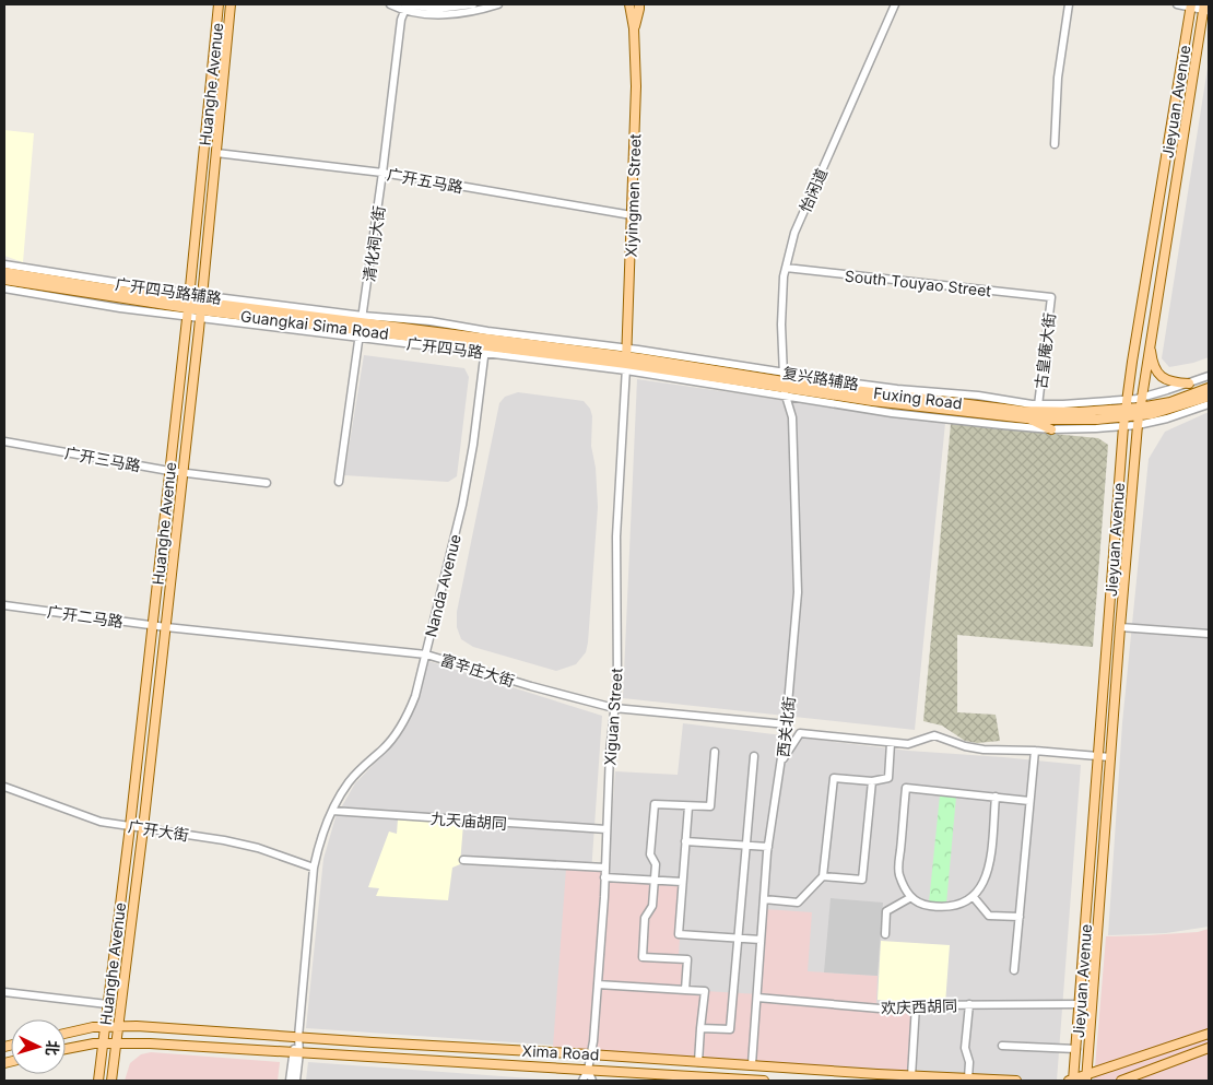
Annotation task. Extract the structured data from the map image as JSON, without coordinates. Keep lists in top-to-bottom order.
{
  "streets": {
    "main road": [
      "Huanghe Avenue",
      "Jieyuan Avenue",
      "Xiyingmen Street",
      "Guangkai Sima Road",
      "Fuxing Road",
      "Xima Road"
    ],
    "street": [
      "广开五马路",
      "怡闲道",
      "清化祠大街",
      "South Touyao Street",
      "广开四马路辅路",
      "古皇庵大街",
      "复兴路辅路",
      "广开三马路",
      "Nanda Avenue",
      "广开二马路",
      "富辛庄大街",
      "Xiguan Street",
      "西关北街",
      "九天庙胡同",
      "广开大街",
      "欢庆西胡同"
    ]
  },
  "crossings": [
    ["Huanghe Avenue", "广开五马路"],
    ["Huanghe Avenue", "广开四马路辅路"],
    ["Huanghe Avenue", "Guangkai Sima Road"],
    ["Huanghe Avenue", "广开三马路"],
    ["Huanghe Avenue", "广开二马路"],
    ["Huanghe Avenue", "富辛庄大街"],
    ["Huanghe Avenue", "广开大街"],
    ["Huanghe Avenue", "Xima Road"],
    ["Jieyuan Avenue", "复兴路辅路"],
    ["Jieyuan Avenue", "Fuxing Road"],
    ["Jieyuan Avenue", "欢庆西胡同"],
    ["广开五马路", "Xiyingmen Street"],
    ["广开五马路", "清化祠大街"],
    ["怡闲道", "South Touyao Street"],
    ["怡闲道", "复兴路辅路"],
    ["怡闲道", "Fuxing Road"],
    ["怡闲道", "西关北街"],
    ["Xiyingmen Street", "广开四马路辅路"],
    ["Xiyingmen Street", "Guangkai Sima Road"],
    ["Xiyingmen Street", "复兴路辅路"],
    ["Xiyingmen Street", "Fuxing Road"],
    ["Xiyingmen Street", "Xiguan Street"],
    ["清化祠大街", "广开四马路辅路"],
    ["清化祠大街", "Guangkai Sima Road"],
    ["South Touyao Street", "古皇庵大街"],
    ["广开四马路辅路", "Guangkai Sima Road"],
    ["广开四马路辅路", "复兴路辅路"],
    ["广开四马路辅路", "Fuxing Road"],
    ["广开四马路辅路", "Nanda Avenue"],
    ["广开四马路辅路", "Xiguan Street"],
    ["Guangkai Sima Road", "复兴路辅路"],
    ["Guangkai Sima Road", "Fuxing Road"],
    ["Guangkai Sima Road", "Nanda Avenue"],
    ["Guangkai Sima Road", "Xiguan Street"],
    ["古皇庵大街", "复兴路辅路"],
    ["复兴路辅路", "Fuxing Road"],
    ["复兴路辅路", "Xiguan Street"],
    ["复兴路辅路", "西关北街"],
    ["Fuxing Road", "Xiguan Street"],
    ["Fuxing Road", "西关北街"],
    ["Nanda Avenue", "富辛庄大街"],
    ["Nanda Avenue", "九天庙胡同"],
    ["Nanda Avenue", "广开大街"],
    ["Nanda Avenue", "Xima Road"],
    ["广开二马路", "富辛庄大街"],
    ["富辛庄大街", "Xiguan Street"],
    ["富辛庄大街", "西关北街"],
    ["Xiguan Street", "九天庙胡同"],
    ["Xiguan Street", "Xima Road"],
    ["西关北街", "欢庆西胡同"],
    ["西关北街", "Xima Road"]
  ],
  "north": "right"
}
